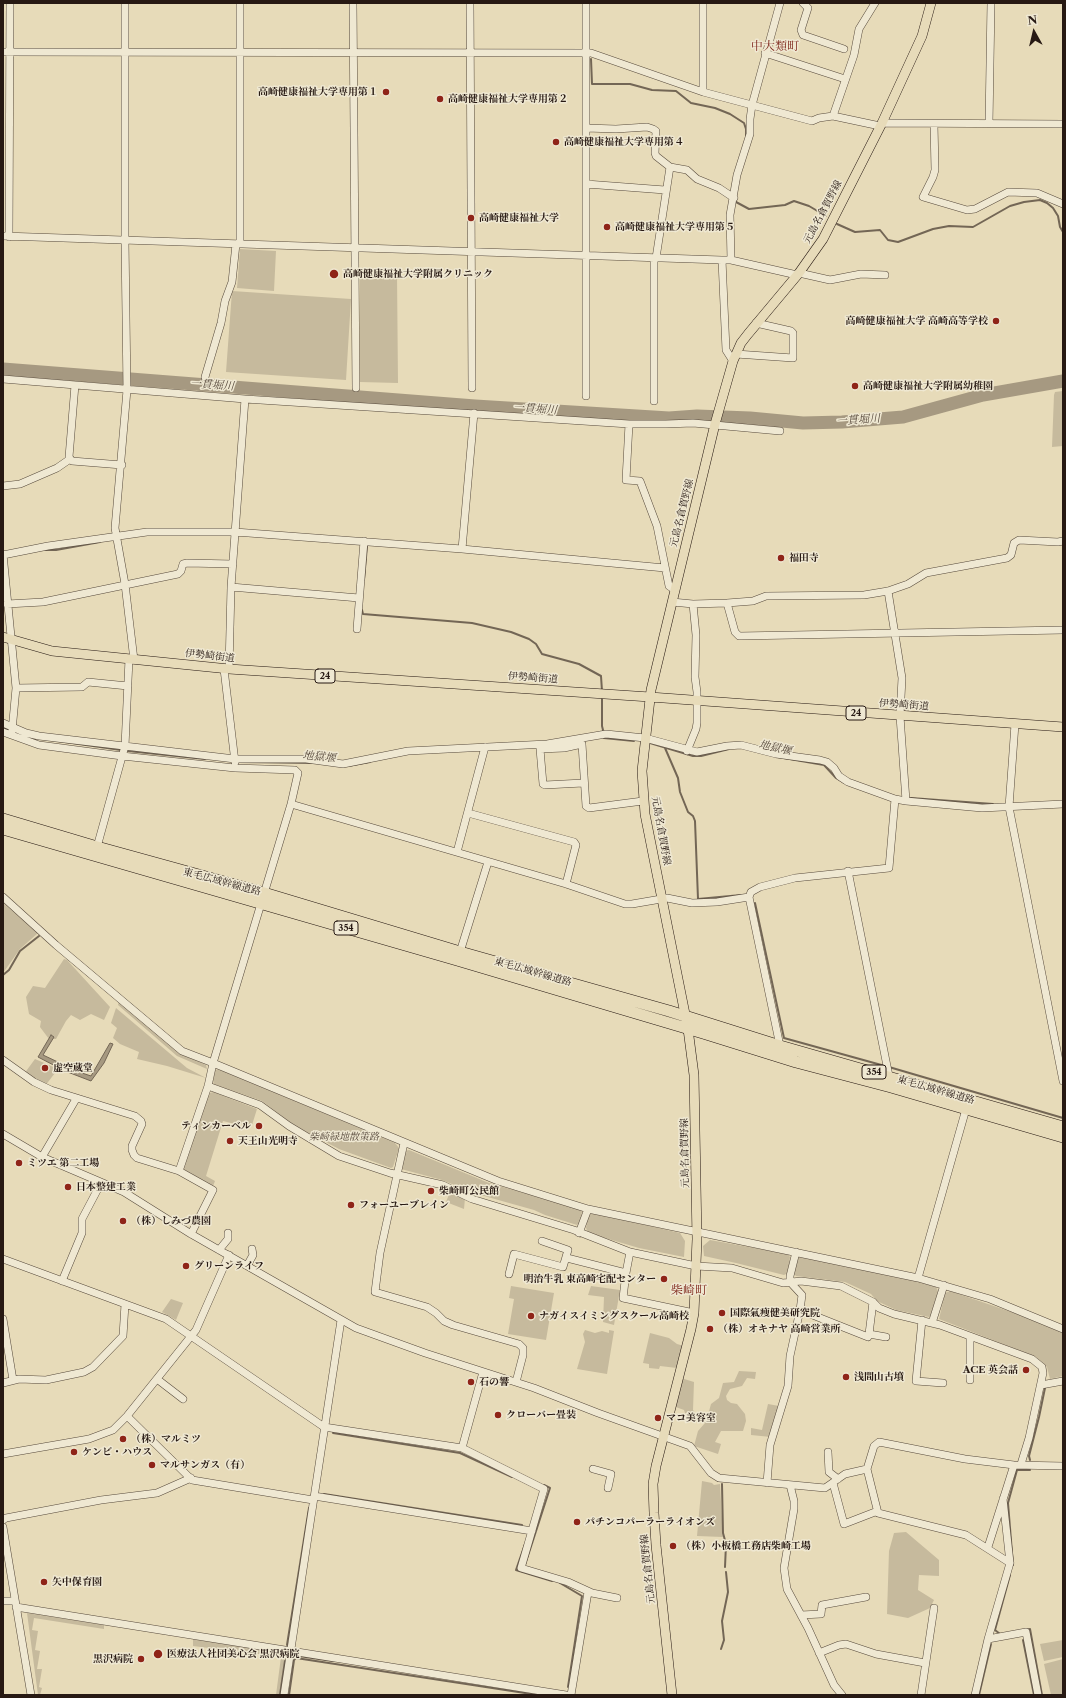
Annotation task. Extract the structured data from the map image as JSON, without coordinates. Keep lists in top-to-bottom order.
{
  "streets": {
    "highway": ["東毛広域幹線道路", "354"],
    "main road": ["元島名倉賀野線", "伊勢崎街道", "24"]
  },
  "crossings": [
    ["元島名倉賀野線", "伊勢崎街道"],
    ["元島名倉賀野線", "東毛広域幹線道路"]
  ],
  "districts": ["中大類町", "柴崎町"],
  "water": ["一貫堀川", "地獄堰"],
  "parks": ["柴崎緑地散策路"],
  "places": [
    "高崎健康福祉大学専用第１",
    "高崎健康福祉大学専用第２",
    "高崎健康福祉大学専用第４",
    "高崎健康福祉大学",
    "高崎健康福祉大学専用第５",
    "高崎健康福祉大学附属クリニック",
    "高崎健康福祉大学 高崎高等学校",
    "高崎健康福祉大学附属幼稚園",
    "福田寺",
    "虚空蔵堂",
    "ティンカーベル",
    "天王山光明寺",
    "ミツエ 第二工場",
    "日本整建工業",
    "柴崎町公民館",
    "フォーユーブレイン",
    "（株）しみづ農園",
    "グリーンライフ",
    "明治牛乳 東高崎宅配センター",
    "国際氣痩健美研究院",
    "ナガイスイミングスクール高崎校",
    "（株）オキナヤ 高崎営業所",
    "ACE 英会話",
    "浅間山古墳",
    "石の響",
    "クローバー畳装",
    "マコ美容室",
    "（株）マルミツ",
    "ケンビ・ハウス",
    "マルサンガス（有）",
    "パチンコパーラーライオンズ",
    "（株）小板橋工務店柴崎工場",
    "矢中保育園",
    "医療法人社団美心会 黒沢病院",
    "黒沢病院"
  ],
  "north": "top"
}
